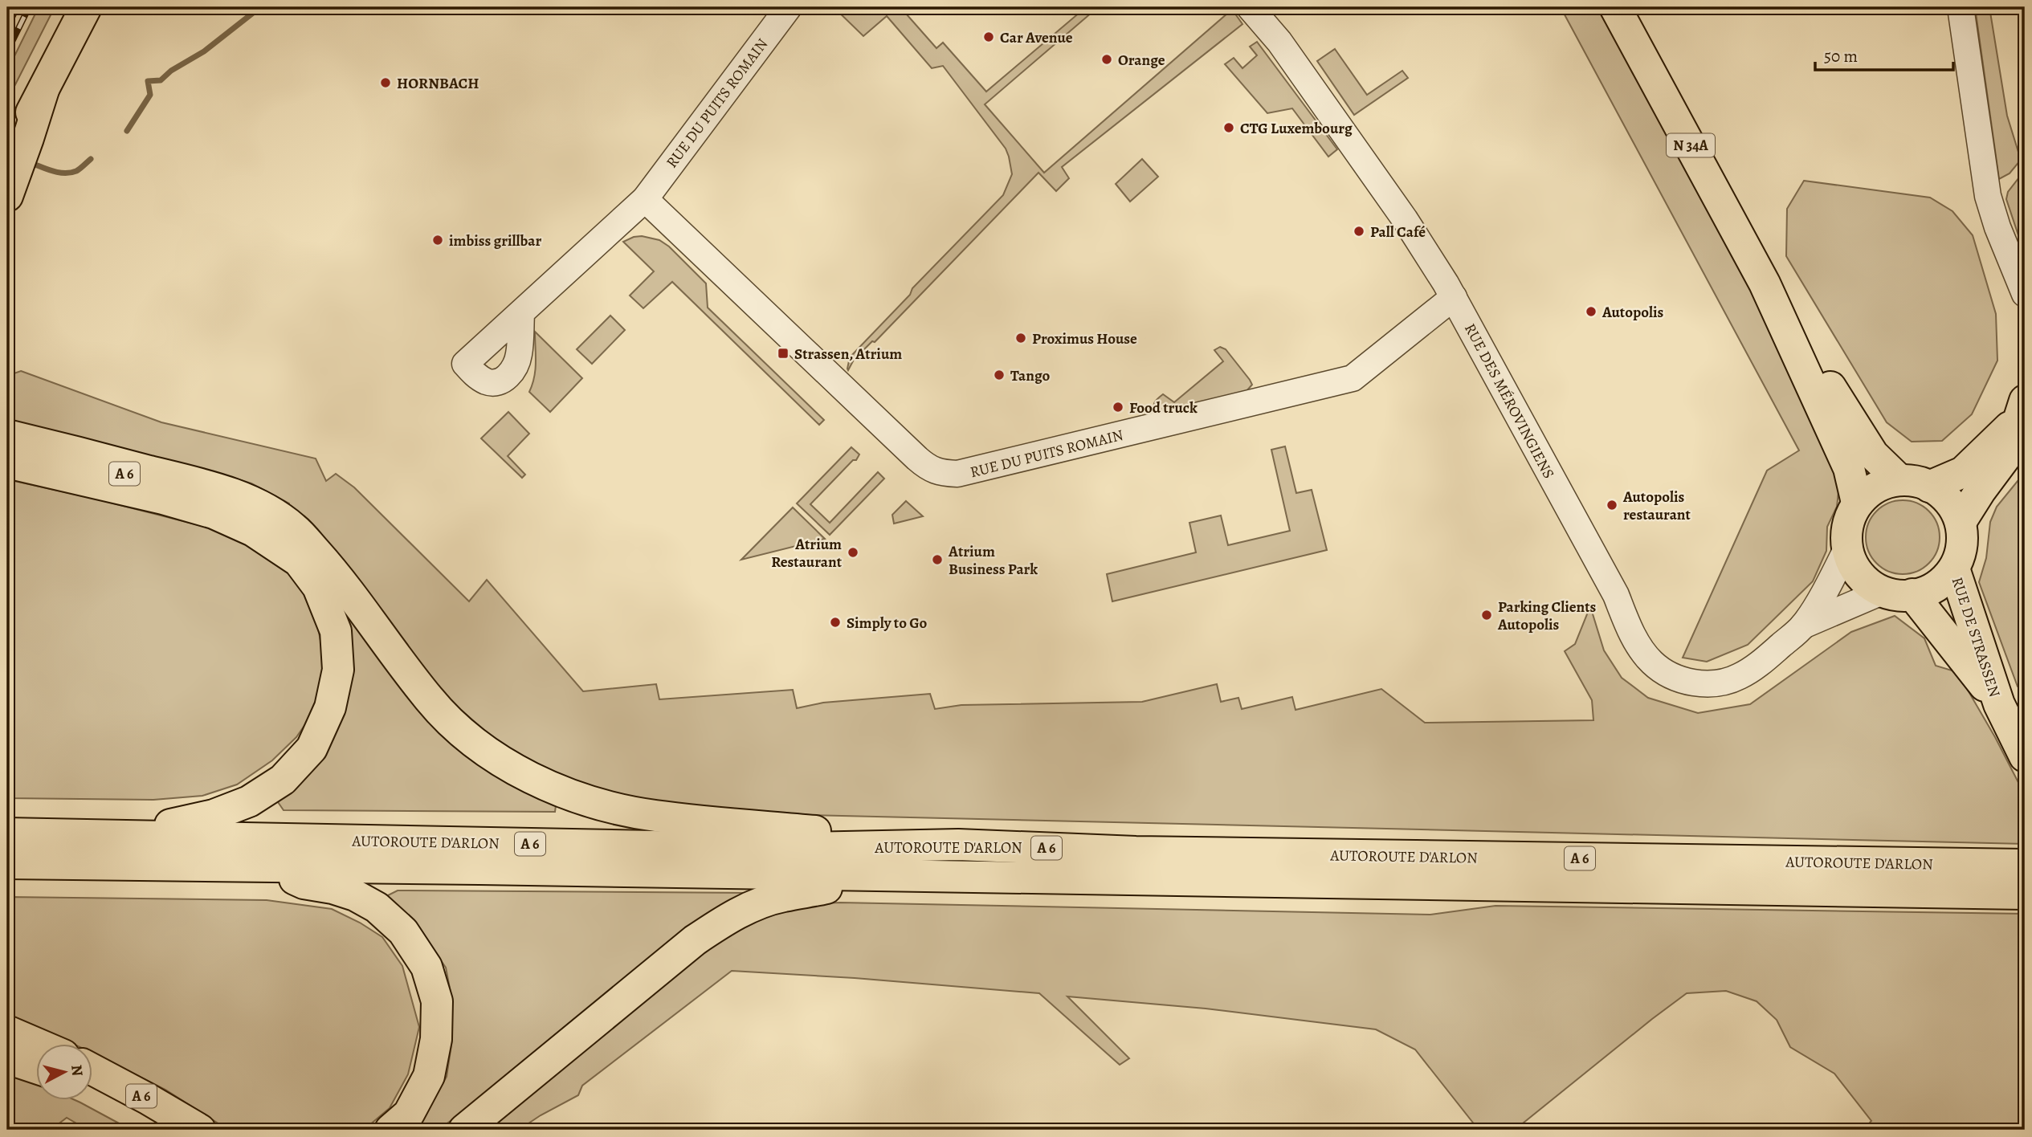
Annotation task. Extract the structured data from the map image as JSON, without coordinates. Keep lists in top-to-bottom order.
{
  "streets": {
    "main road": [
      "N 34A",
      "A 6",
      "RUE DE STRASSEN",
      "AUTOROUTE D'ARLON"
    ],
    "street": ["RUE DU PUITS ROMAIN", "RUE DES MÉROVINGIENS"]
  },
  "crossings": [
    ["RUE DU PUITS ROMAIN", "RUE DES MÉROVINGIENS"],
    ["N 34A", "RUE DES MÉROVINGIENS"],
    ["N 34A", "RUE DE STRASSEN"],
    ["RUE DES MÉROVINGIENS", "RUE DE STRASSEN"],
    ["A 6", "AUTOROUTE D'ARLON"]
  ],
  "places": {
    "other": [
      "Car Avenue",
      "Orange",
      "HORNBACH",
      "CTG Luxembourg",
      "Pall Café",
      "imbiss grillbar",
      "Autopolis",
      "Proximus House",
      "Tango",
      "Food truck",
      "Autopolis restaurant",
      "Atrium Restaurant",
      "Atrium Business Park",
      "Parking Clients Autopolis",
      "Simply to Go"
    ],
    "transit": ["Strassen, Atrium"]
  },
  "scale_bar": "50 m",
  "north": "right"
}
